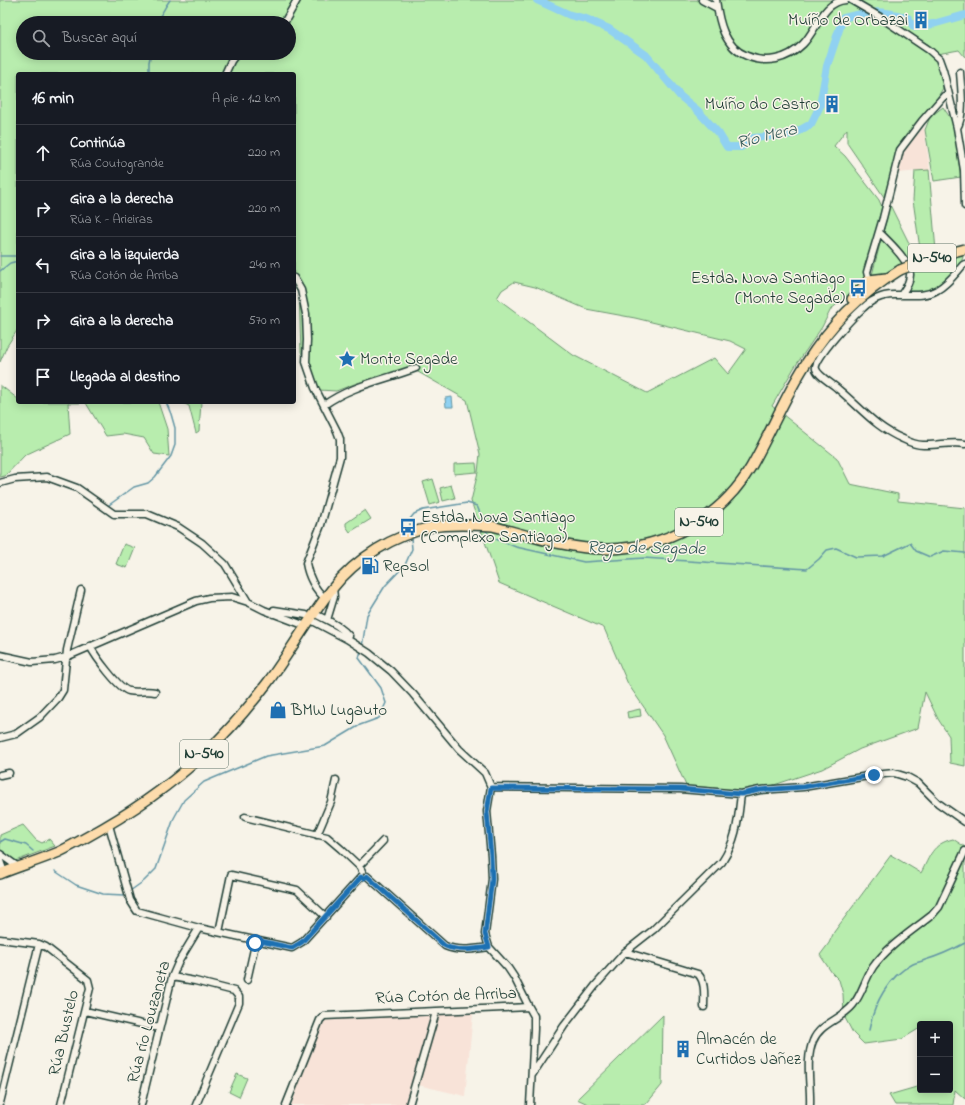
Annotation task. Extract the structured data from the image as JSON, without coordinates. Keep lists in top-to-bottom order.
{
  "streets": {
    "highway": ["N-540"],
    "street": ["Rúa Cotón de Arriba", "Rúa río Louzaneta", "Rúa Bustelo"]
  },
  "water": ["Río Mera", "Rego de Segade"],
  "places": {
    "building": ["Muíño de Orbazai", "Muíño do Castro", "Almacén de Curtidos Jañez"],
    "bus stop": ["Estda. Nova Santiago (Monte Segade)", "Estda. Nova Santiago (Complexo Santiago)"],
    "place": ["Monte Segade"],
    "fuel station": ["Repsol"],
    "shop": ["BMW Lugauto"]
  },
  "page": {
    "search": "Buscar aquí",
    "heading": ["16 min", "A pie · 1.2 km"],
    "list": [
      ["Continúa", "Rúa Coutogrande", "220 m"],
      ["Gira a la derecha", "Rúa K - Arieiras", "220 m"],
      ["Gira a la izquierda", "Rúa Cotón de Arriba", "240 m"],
      ["Gira a la derecha", "570 m"],
      "Llegada al destino"
    ],
    "map_buttons": ["+", "−"]
  }
}
